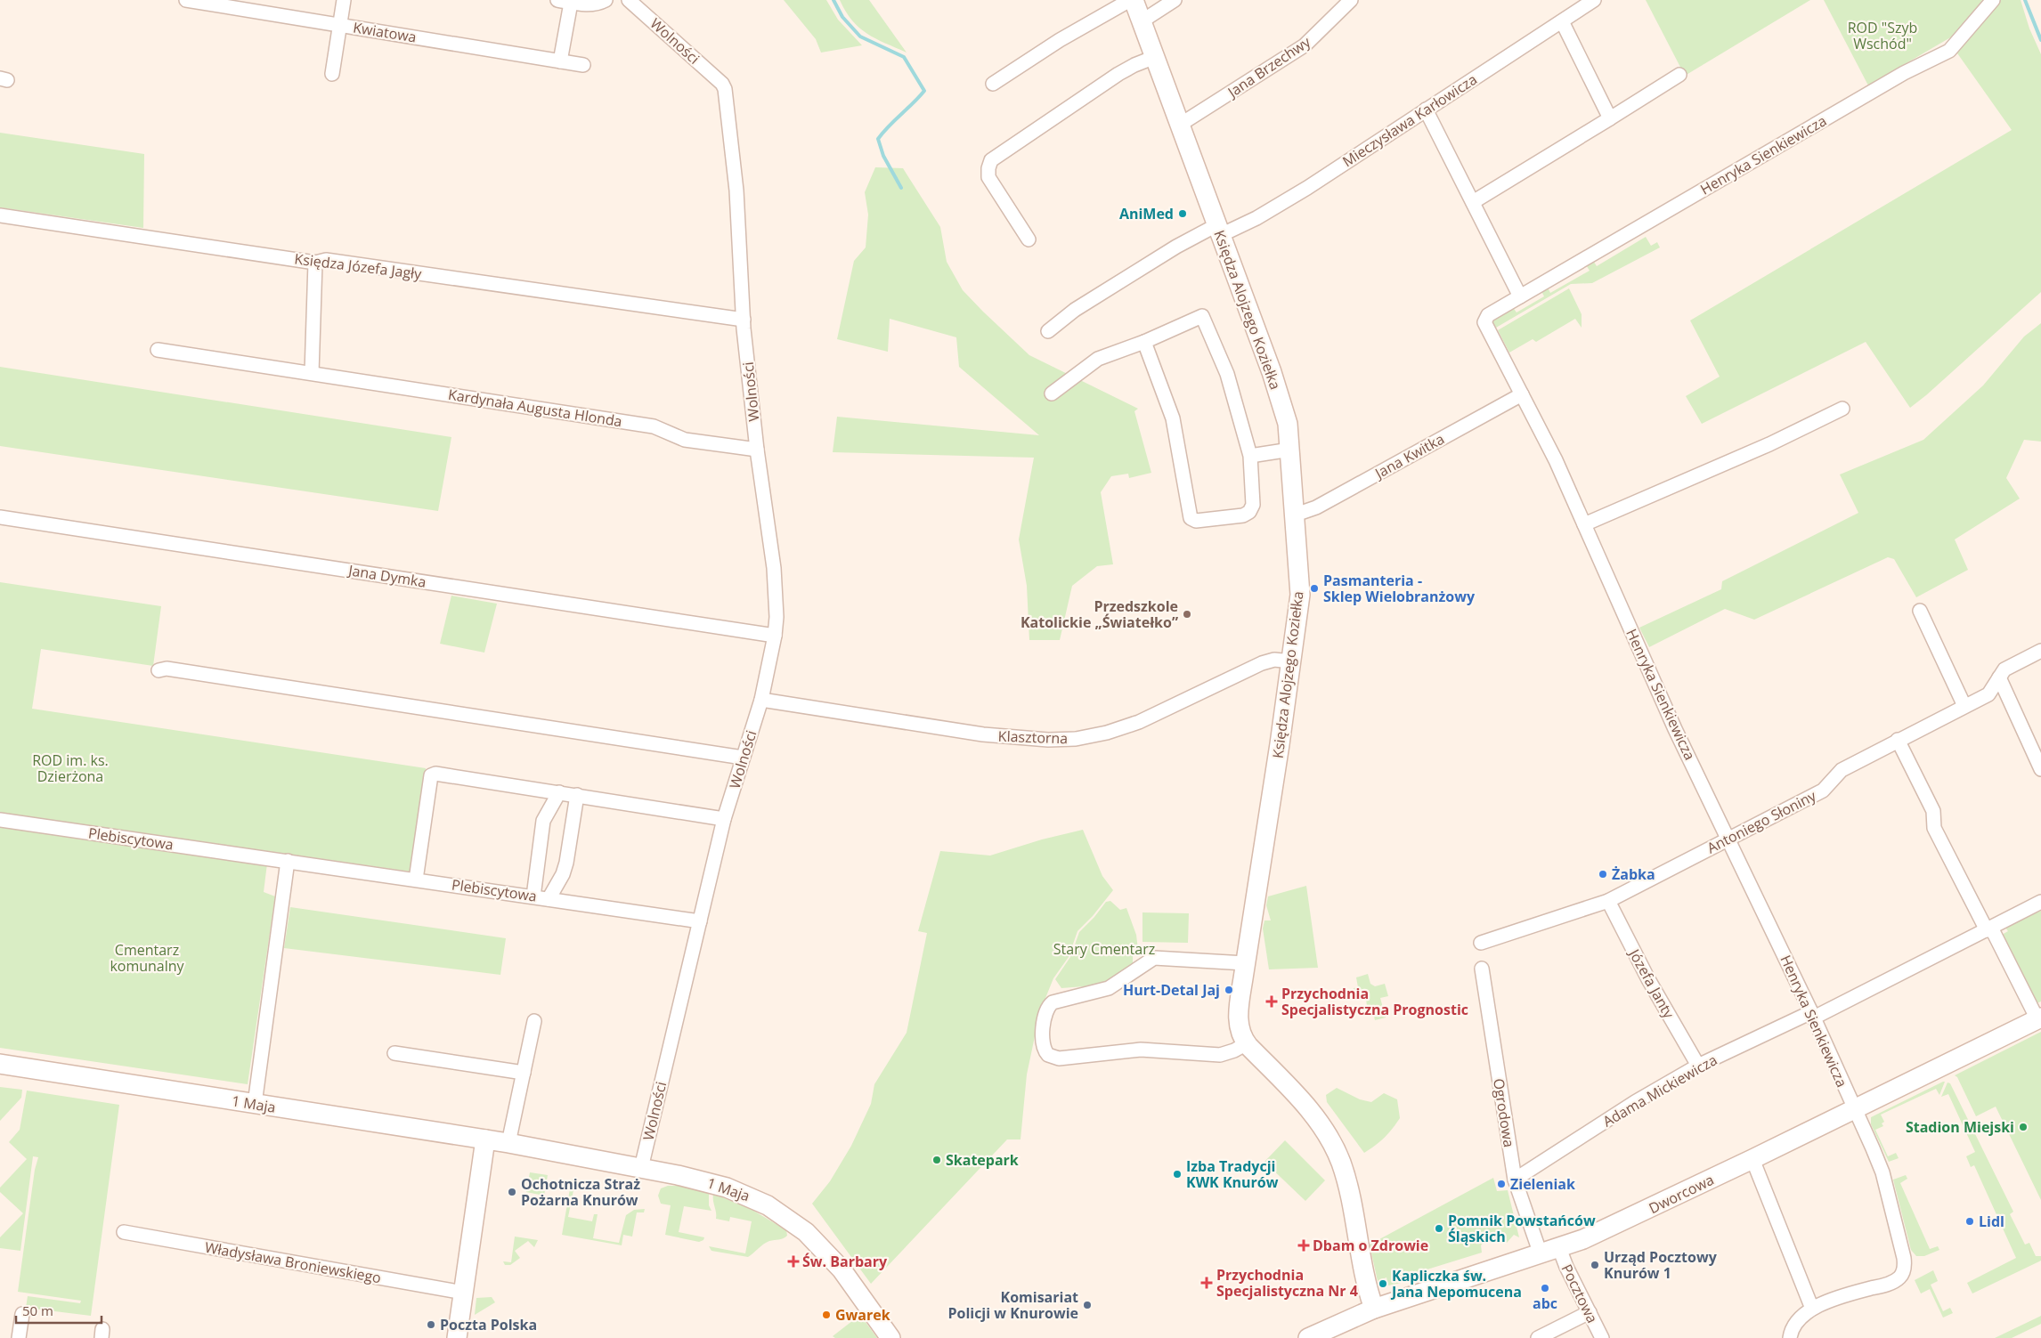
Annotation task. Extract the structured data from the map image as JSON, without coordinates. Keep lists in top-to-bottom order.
{
  "streets": {
    "street": [
      "Kwiatowa",
      "Wolności",
      "Jana Brzechwy",
      "Mieczysława Karłowicza",
      "Henryka Sienkiewicza",
      "Księdza Józefa Jagły",
      "Księdza Alojzego Koziełka",
      "Kardynała Augusta Hlonda",
      "Jana Kwitka",
      "Jana Dymka",
      "Klasztorna",
      "Antoniego Słoniny",
      "Plebiscytowa",
      "Józefa Janty",
      "Adama Mickiewicza",
      "1 Maja",
      "Ogrodowa",
      "Dworcowa",
      "Władysława Broniewskiego",
      "Pocztowa"
    ]
  },
  "crossings": [
    ["Wolności", "Księdza Józefa Jagły"],
    ["Wolności", "Kardynała Augusta Hlonda"],
    ["Wolności", "Jana Dymka"],
    ["Wolności", "Klasztorna"],
    ["Wolności", "Plebiscytowa"],
    ["Wolności", "1 Maja"],
    ["Jana Brzechwy", "Księdza Alojzego Koziełka"],
    ["Mieczysława Karłowicza", "Księdza Alojzego Koziełka"],
    ["Henryka Sienkiewicza", "Jana Kwitka"],
    ["Henryka Sienkiewicza", "Antoniego Słoniny"],
    ["Henryka Sienkiewicza", "Adama Mickiewicza"],
    ["Henryka Sienkiewicza", "Dworcowa"],
    ["Księdza Alojzego Koziełka", "Jana Kwitka"],
    ["Księdza Alojzego Koziełka", "Klasztorna"],
    ["Księdza Alojzego Koziełka", "Dworcowa"],
    ["Antoniego Słoniny", "Józefa Janty"],
    ["Józefa Janty", "Adama Mickiewicza"],
    ["Adama Mickiewicza", "Ogrodowa"],
    ["Ogrodowa", "Dworcowa"],
    ["Dworcowa", "Pocztowa"]
  ],
  "parks": [
    "ROD \"Szyb Wschód\"",
    "ROD im. ks. Dzierżona",
    "Stary Cmentarz",
    "Cmentarz komunalny"
  ],
  "places": {
    "other": [
      "AniMed",
      "Pasmanteria - Sklep Wielobranżowy",
      "Przedszkole Katolickie „Światełko”",
      "Żabka",
      "Hurt-Detal Jaj",
      "Stadion Miejski",
      "Skatepark",
      "Izba Tradycji KWK Knurów",
      "Zieleniak",
      "Ochotnicza Straż Pożarna Knurów",
      "Lidl",
      "Pomnik Powstańców Śląskich",
      "Urząd Pocztowy Knurów 1",
      "Kapliczka św. Jana Nepomucena",
      "abc",
      "Komisariat Policji w Knurowie",
      "Gwarek",
      "Poczta Polska"
    ],
    "health": [
      "Przychodnia Specjalistyczna Prognostic",
      "Dbam o Zdrowie",
      "Św. Barbary",
      "Przychodnia Specjalistyczna Nr 4"
    ]
  },
  "scale_bar": "50 m"
}
